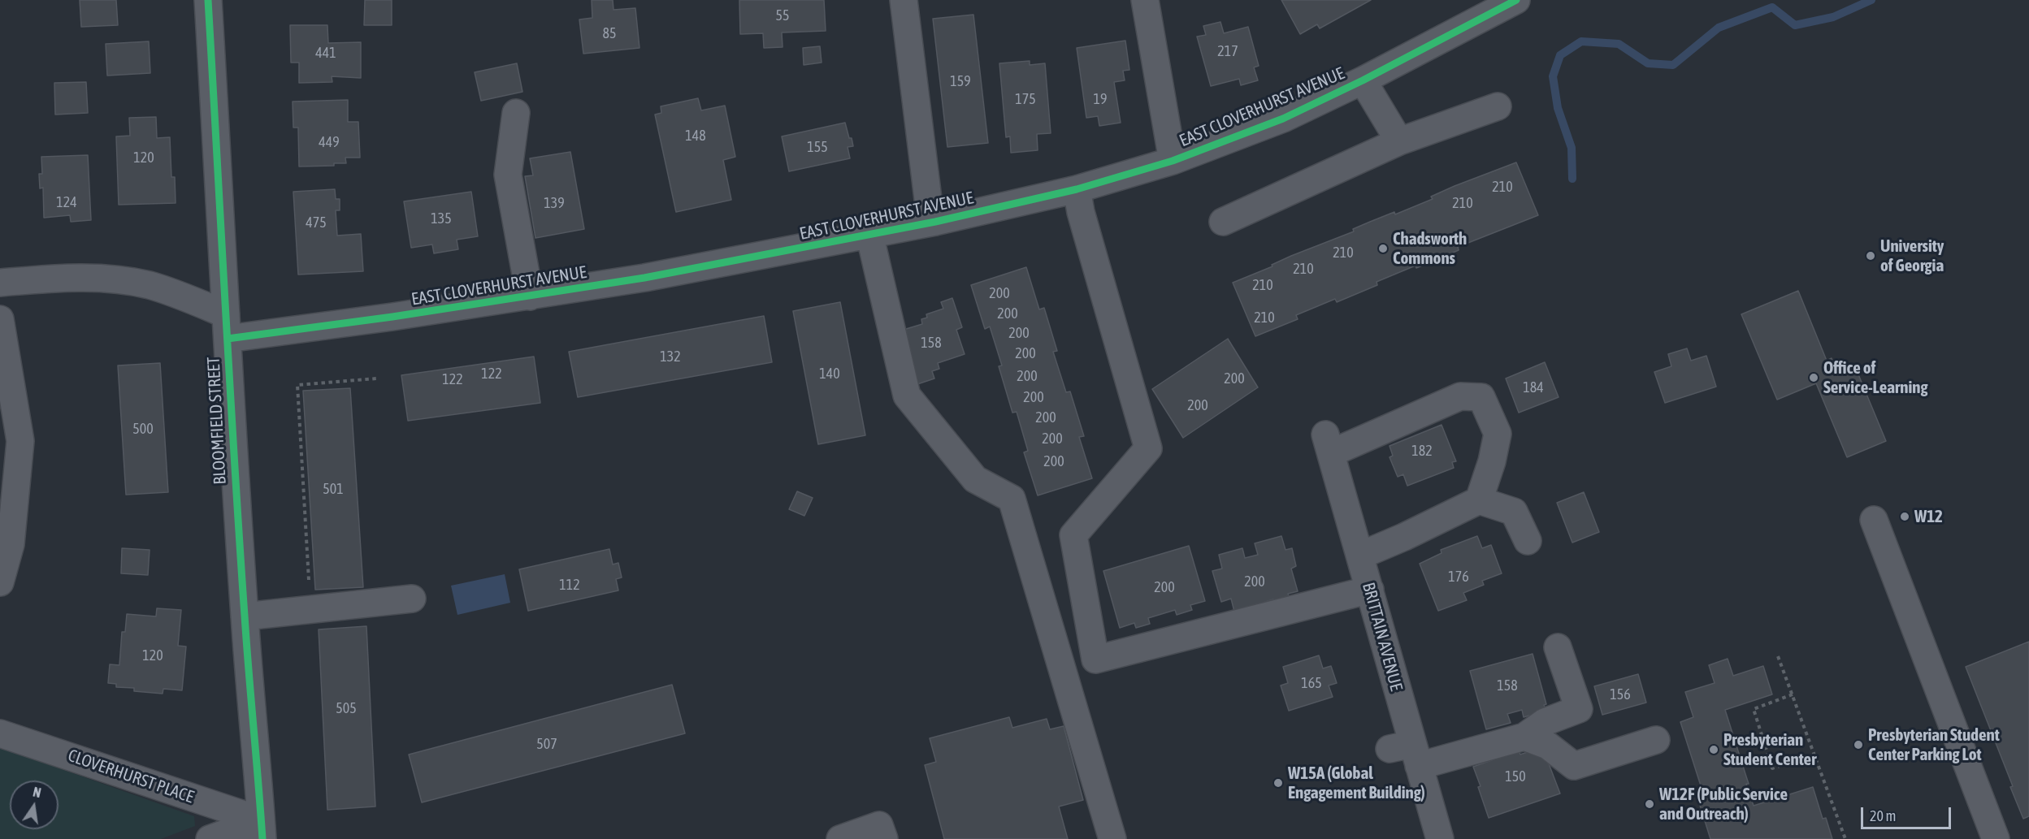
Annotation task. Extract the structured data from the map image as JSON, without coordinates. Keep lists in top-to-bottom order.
{
  "streets": {
    "street": [
      "EAST CLOVERHURST AVENUE",
      "BLOOMFIELD STREET",
      "BRITTAIN AVENUE",
      "CLOVERHURST PLACE"
    ]
  },
  "crossings": [
    ["EAST CLOVERHURST AVENUE", "BLOOMFIELD STREET"],
    ["BLOOMFIELD STREET", "CLOVERHURST PLACE"]
  ],
  "places": [
    "Chadsworth Commons",
    "University of Georgia",
    "Office of Service-Learning",
    "W12",
    "Presbyterian Student Center Parking Lot",
    "Presbyterian Student Center",
    "W15A (Global Engagement Building)",
    "W12F (Public Service and Outreach)"
  ],
  "house_numbers": [
    "55",
    "85",
    "217",
    "441",
    "159",
    "175",
    "19",
    "148",
    "449",
    "155",
    "120",
    "210",
    "124",
    "139",
    "210",
    "135",
    "475",
    "210",
    "210",
    "210",
    "200",
    "200",
    "210",
    "200",
    "158",
    "200",
    "132",
    "122",
    "140",
    "200",
    "200",
    "122",
    "184",
    "200",
    "200",
    "200",
    "500",
    "200",
    "182",
    "200",
    "501",
    "176",
    "200",
    "112",
    "200",
    "120",
    "165",
    "158",
    "156",
    "505",
    "507",
    "150"
  ],
  "scale_bar": "20 m",
  "north": "top"
}
